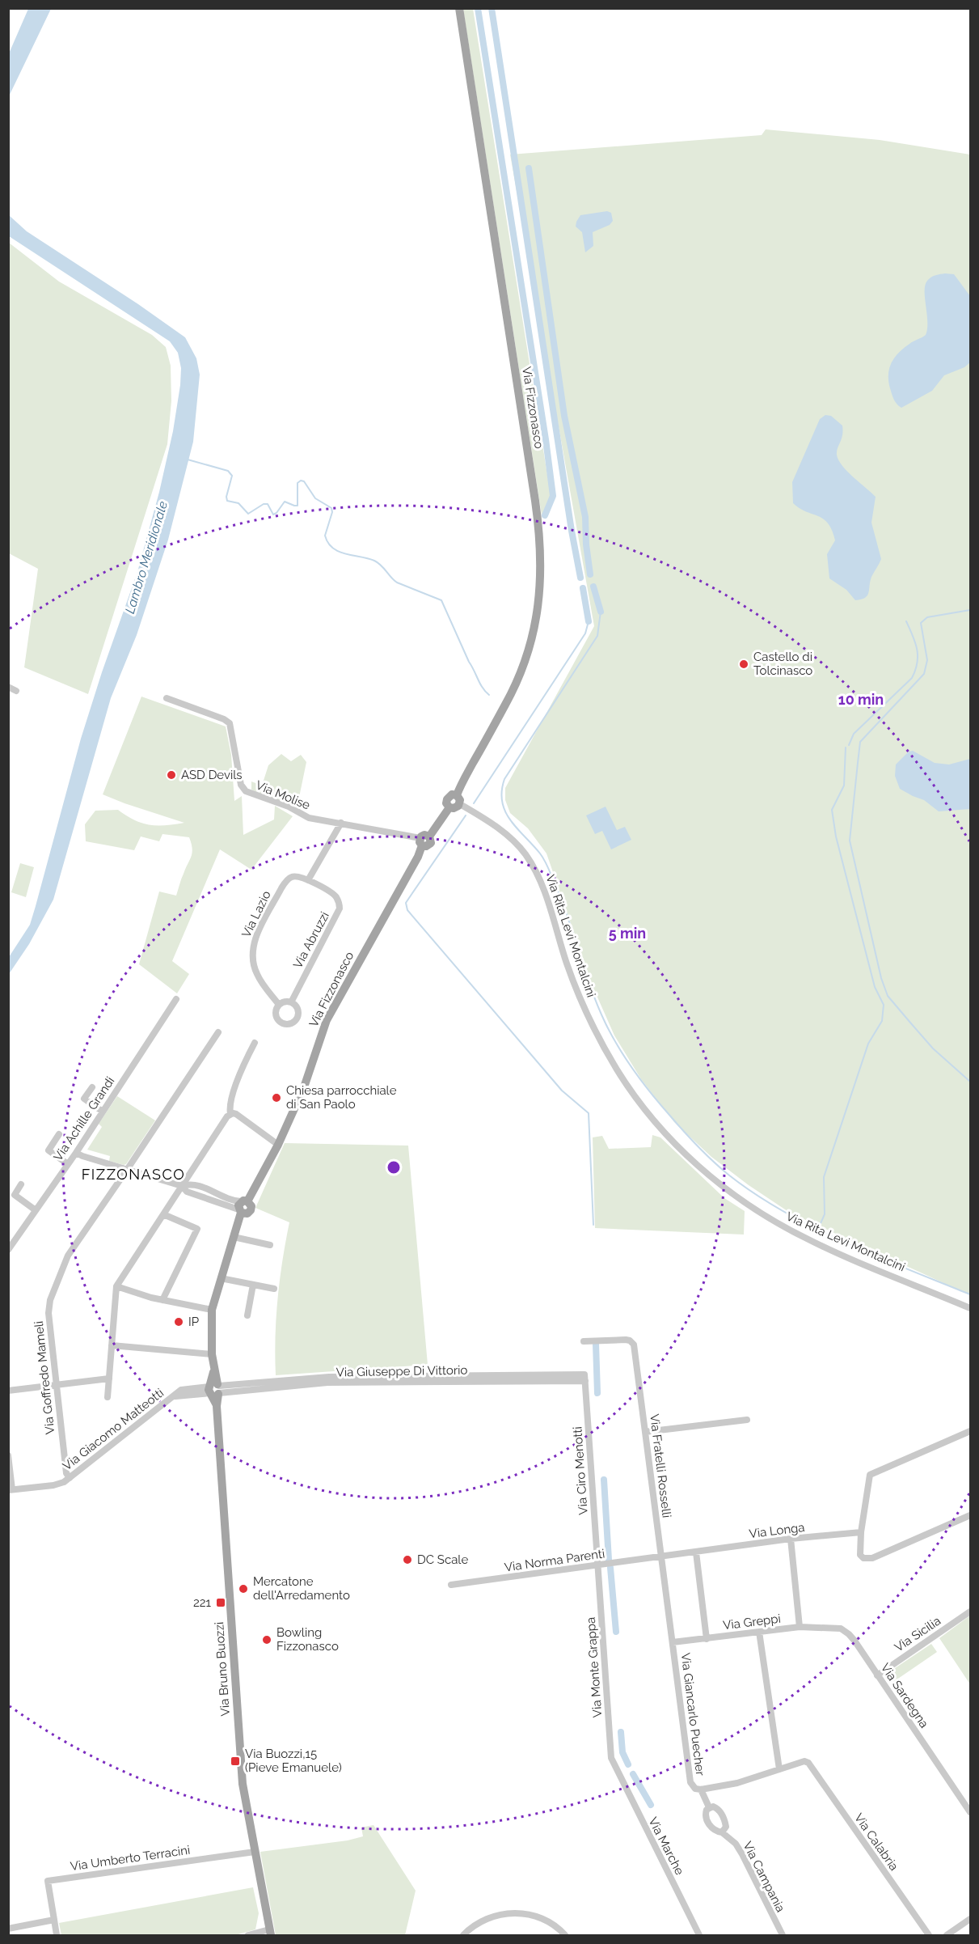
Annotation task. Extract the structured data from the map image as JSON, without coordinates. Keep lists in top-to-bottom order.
{
  "streets": {
    "main road": ["Via Fizzonasco", "Via Bruno Buozzi"],
    "street": [
      "Via Molise",
      "Via Lazio",
      "Via Rita Levi Montalcini",
      "Via Abruzzi",
      "Via Achille Grandi",
      "Via Giuseppe Di Vittorio",
      "Via Goffredo Mameli",
      "Via Giacomo Matteotti",
      "Via Fratelli Rosselli",
      "Via Ciro Menotti",
      "Via Longa",
      "Via Norma Parenti",
      "Via Greppi",
      "Via Sicilia",
      "Via Monte Grappa",
      "Via Sardegna",
      "Via Giancarlo Puecher",
      "Via Calabria",
      "Via Marche",
      "Via Umberto Terracini",
      "Via Campania"
    ]
  },
  "crossings": [
    ["Via Fizzonasco", "Via Molise"],
    ["Via Fizzonasco", "Via Rita Levi Montalcini"],
    ["Via Fizzonasco", "Via Giuseppe Di Vittorio"],
    ["Via Fizzonasco", "Via Giacomo Matteotti"],
    ["Via Fizzonasco", "Via Bruno Buozzi"],
    ["Via Lazio", "Via Abruzzi"],
    ["Via Giuseppe Di Vittorio", "Via Giacomo Matteotti"],
    ["Via Giuseppe Di Vittorio", "Via Ciro Menotti"],
    ["Via Giuseppe Di Vittorio", "Via Bruno Buozzi"],
    ["Via Goffredo Mameli", "Via Giacomo Matteotti"],
    ["Via Giacomo Matteotti", "Via Bruno Buozzi"],
    ["Via Fratelli Rosselli", "Via Longa"],
    ["Via Fratelli Rosselli", "Via Norma Parenti"],
    ["Via Fratelli Rosselli", "Via Greppi"],
    ["Via Fratelli Rosselli", "Via Giancarlo Puecher"],
    ["Via Ciro Menotti", "Via Norma Parenti"],
    ["Via Ciro Menotti", "Via Monte Grappa"],
    ["Via Longa", "Via Norma Parenti"],
    ["Via Norma Parenti", "Via Monte Grappa"],
    ["Via Greppi", "Via Sardegna"],
    ["Via Greppi", "Via Giancarlo Puecher"],
    ["Via Sicilia", "Via Sardegna"],
    ["Via Monte Grappa", "Via Marche"],
    ["Via Bruno Buozzi", "Via Umberto Terracini"],
    ["Via Giancarlo Puecher", "Via Calabria"],
    ["Via Giancarlo Puecher", "Via Campania"]
  ],
  "districts": ["FIZZONASCO"],
  "water": ["Lambro Meridionale"],
  "places": {
    "other": [
      "Castello di Tolcinasco",
      "ASD Devils",
      "Chiesa parrocchiale di San Paolo",
      "IP",
      "DC Scale",
      "Mercatone dell'Arredamento",
      "Bowling Fizzonasco"
    ],
    "transit": ["221", "Via Buozzi,15 (Pieve Emanuele)"]
  },
  "rings": ["10 min", "5 min"]
}
